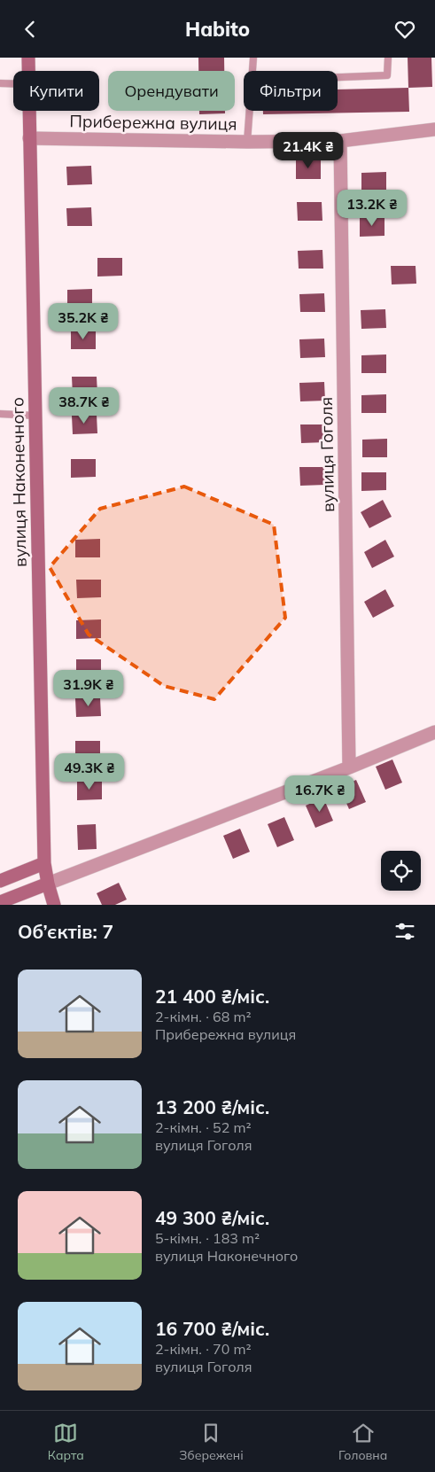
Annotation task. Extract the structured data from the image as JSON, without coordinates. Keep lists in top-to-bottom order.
{
  "streets": {
    "street": ["Прибережна вулиця", "вулиця Гоголя", "вулиця Наконечного"]
  },
  "crossings": [
    ["Прибережна вулиця", "вулиця Гоголя"],
    ["Прибережна вулиця", "вулиця Наконечного"]
  ],
  "page": {
    "header": "Habito",
    "chip": ["Купити", "Орендувати", "Фільтри"],
    "price": [
      "21.4K ₴",
      "13.2K ₴",
      "35.2K ₴",
      "38.7K ₴",
      "31.9K ₴",
      "49.3K ₴",
      "16.7K ₴"
    ],
    "heading": "Об’єктів: 7",
    "list": [
      {
        "name": "21 400 ₴/міс.",
        "note": "2-кімн. · 68 m² · Прибережна вулиця"
      },
      {
        "name": "13 200 ₴/міс.",
        "note": "2-кімн. · 52 m² · вулиця Гоголя"
      },
      {
        "name": "49 300 ₴/міс.",
        "note": "5-кімн. · 183 m² · вулиця Наконечного"
      },
      {
        "name": "16 700 ₴/міс.",
        "note": "2-кімн. · 70 m² · вулиця Гоголя"
      }
    ],
    "tabs": ["Карта", "Збережені", "Головна"]
  }
}
